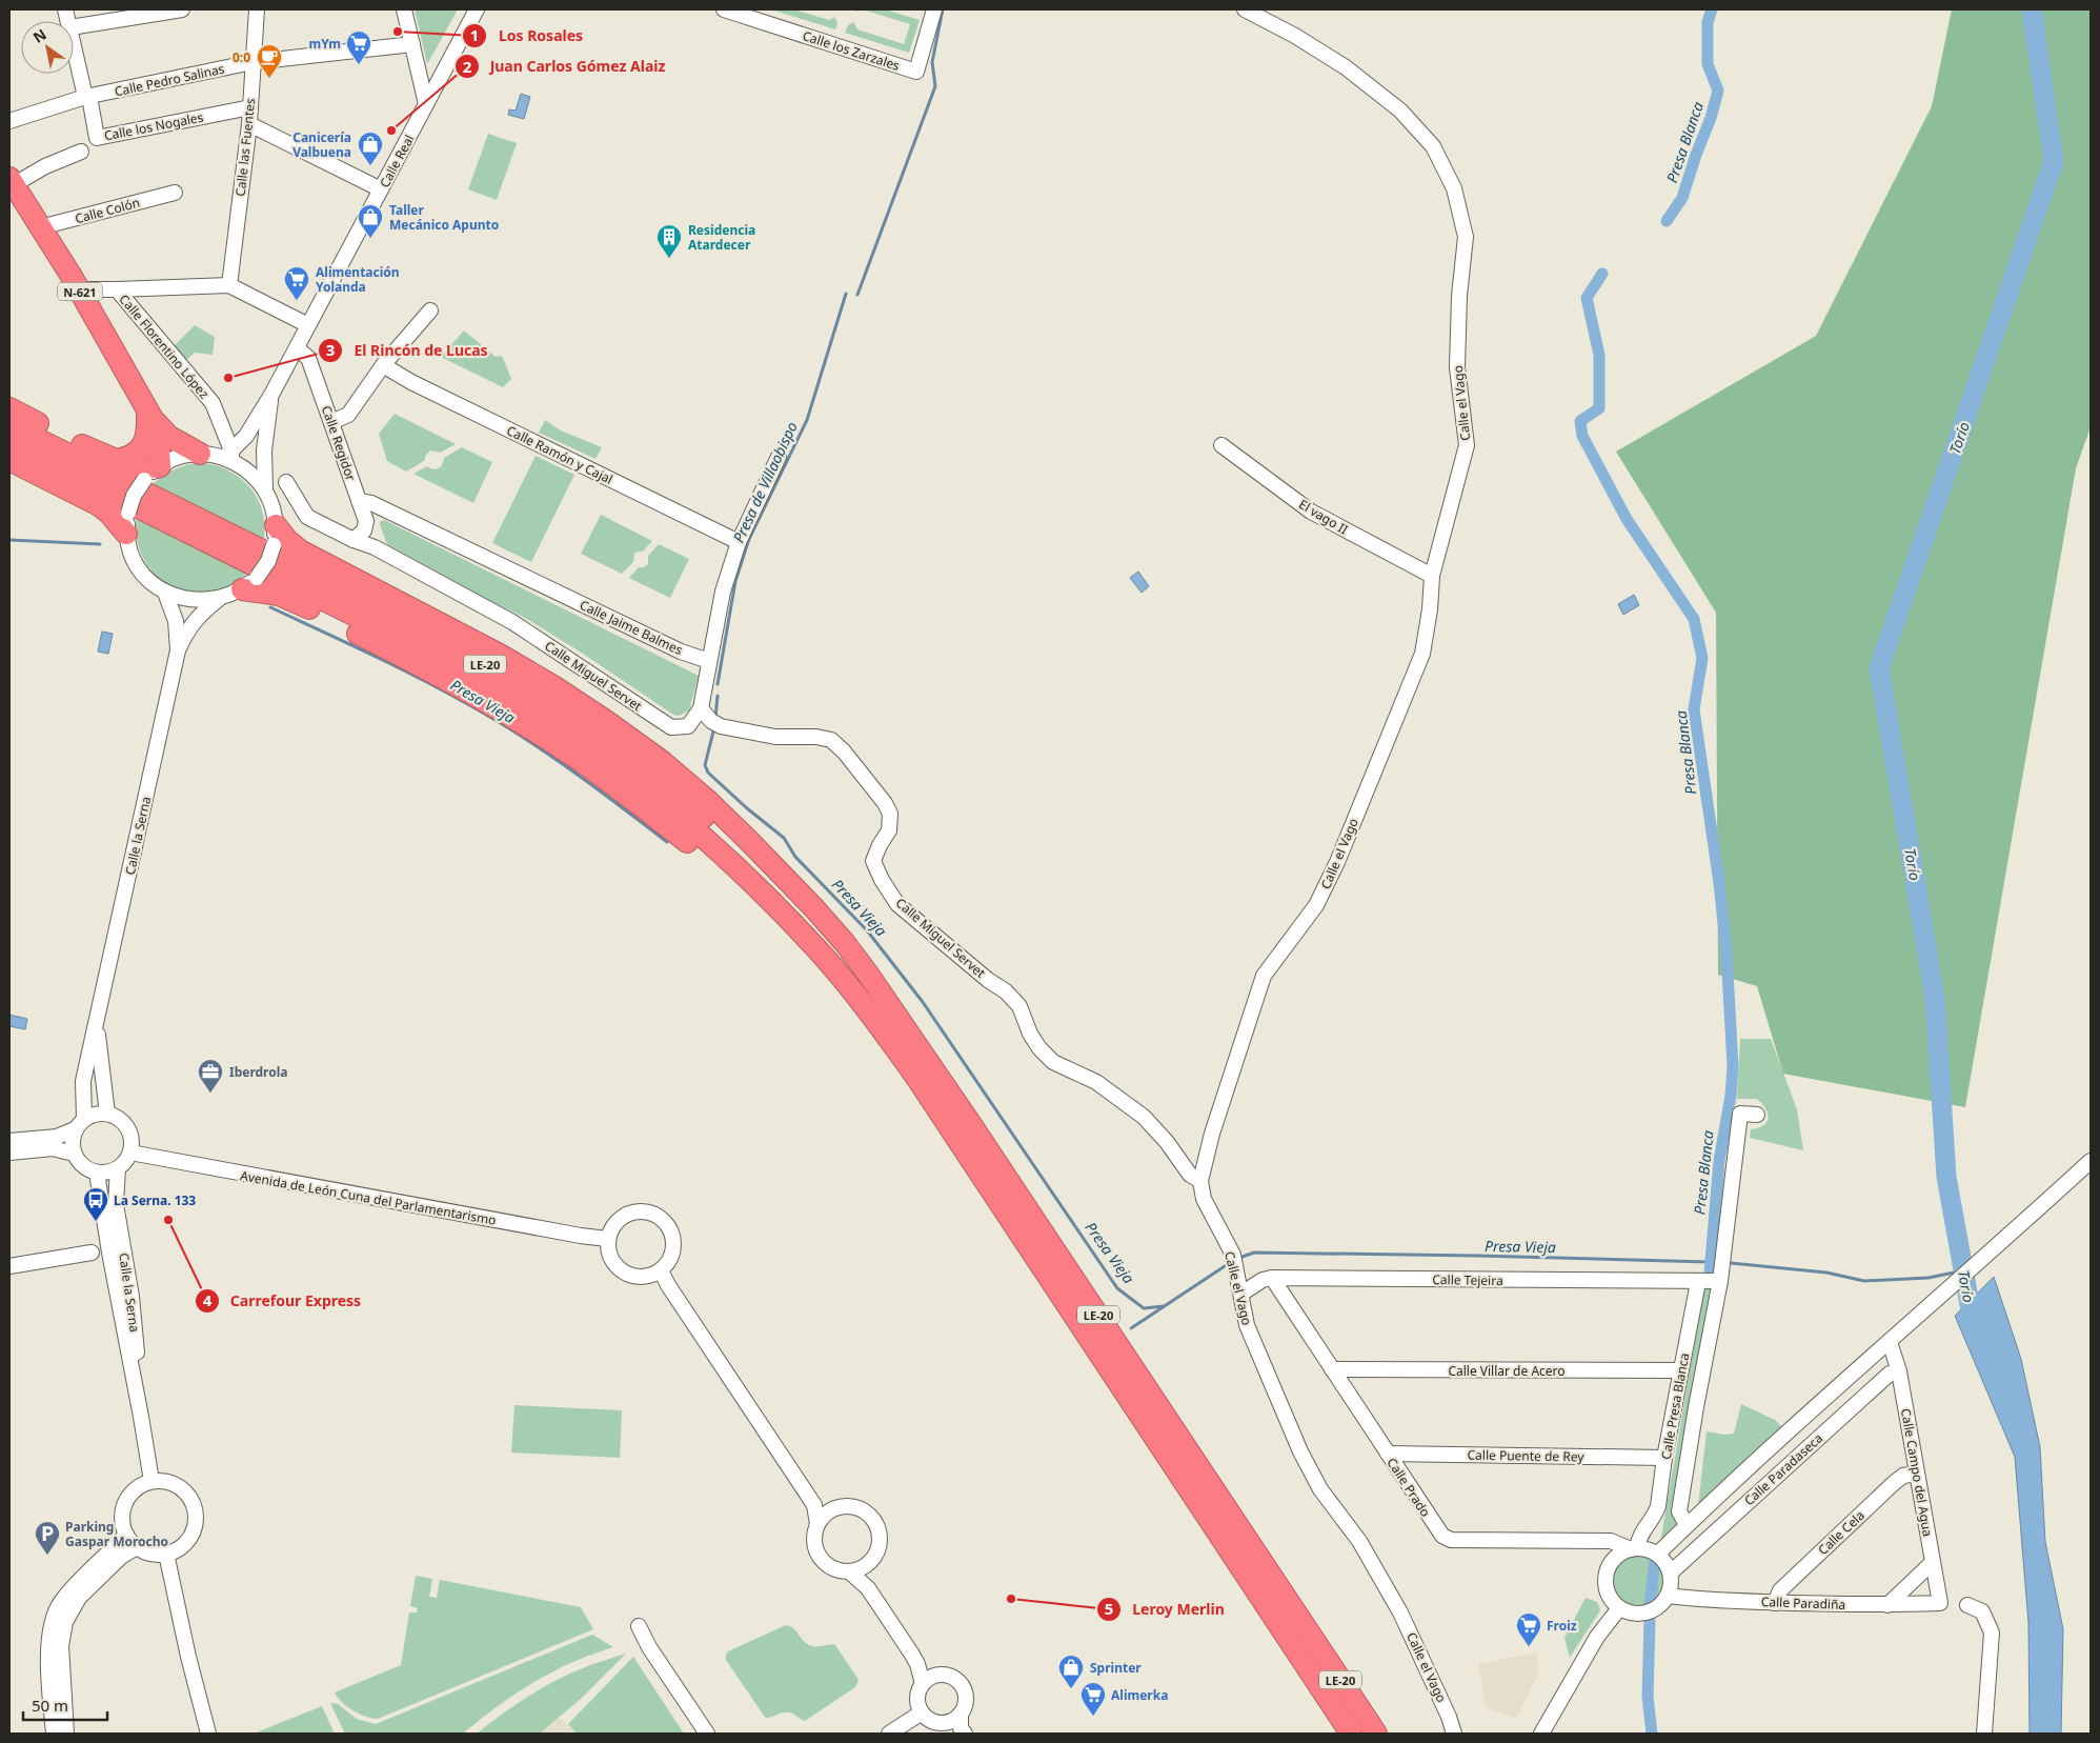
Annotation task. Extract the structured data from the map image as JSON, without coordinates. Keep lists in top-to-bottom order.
{
  "streets": {
    "highway": ["N-621", "LE-20"],
    "street": [
      "Calle los Zarzales",
      "Calle Pedro Salinas",
      "Calle los Nogales",
      "Calle las Fuentes",
      "Calle Real",
      "Calle Colón",
      "Calle Florentino López",
      "Calle el Vago",
      "Calle Regidor",
      "Calle Ramón y Cajal",
      "El vago II",
      "Calle Jaime Balmes",
      "Calle Miguel Servet",
      "Calle la Serna",
      "Avenida de León Cuna del Parlamentarismo",
      "Calle Tejeira",
      "Calle Villar de Acero",
      "Calle Presa Blanca",
      "Calle Puente de Rey",
      "Calle Paradaseca",
      "Calle Campo del Agua",
      "Calle Prado",
      "Calle Cela",
      "Calle Paradiña"
    ]
  },
  "crossings": [
    ["Calle Pedro Salinas", "Calle los Nogales"],
    ["Calle Pedro Salinas", "Calle las Fuentes"],
    ["Calle los Nogales", "Calle las Fuentes"],
    ["Calle Real", "N-621"],
    ["Calle Real", "Calle Florentino López"],
    ["Calle Real", "Calle Regidor"],
    ["Calle Real", "Calle la Serna"],
    ["Calle Colón", "N-621"],
    ["N-621", "Calle Florentino López"],
    ["N-621", "Calle la Serna"],
    ["Calle Florentino López", "Calle la Serna"],
    ["Calle el Vago", "El vago II"],
    ["Calle el Vago", "Calle Miguel Servet"],
    ["Calle el Vago", "Calle Tejeira"],
    ["Calle Regidor", "Calle Jaime Balmes"],
    ["Calle la Serna", "Avenida de León Cuna del Parlamentarismo"],
    ["Calle Tejeira", "Calle Presa Blanca"],
    ["Calle Tejeira", "Calle Prado"],
    ["Calle Villar de Acero", "Calle Presa Blanca"],
    ["Calle Villar de Acero", "Calle Prado"],
    ["Calle Presa Blanca", "Calle Puente de Rey"],
    ["Calle Presa Blanca", "Calle Paradaseca"],
    ["Calle Presa Blanca", "Calle Prado"],
    ["Calle Presa Blanca", "Calle Paradiña"],
    ["Calle Puente de Rey", "Calle Prado"],
    ["Calle Paradaseca", "Calle Campo del Agua"],
    ["Calle Paradaseca", "Calle Prado"],
    ["Calle Paradaseca", "Calle Paradiña"],
    ["Calle Campo del Agua", "Calle Cela"],
    ["Calle Campo del Agua", "Calle Paradiña"],
    ["Calle Prado", "Calle Paradiña"],
    ["Calle Cela", "Calle Paradiña"]
  ],
  "water": [
    "Presa Blanca",
    "Torío",
    "Presa de Villaobispo",
    "Presa Vieja"
  ],
  "places": {
    "other": [
      "Los Rosales",
      "Juan Carlos Gómez Alaiz",
      "El Rincón de Lucas",
      "Carrefour Express",
      "Leroy Merlin"
    ],
    "supermarket": [
      "mYm",
      "Alimentación Yolanda",
      "Froiz",
      "Alimerka"
    ],
    "cafe": ["0:0"],
    "shop": ["Canicería Valbuena", "Taller Mecánico Apunto", "Sprinter"],
    "building": ["Residencia Atardecer"],
    "office": ["Iberdrola"],
    "bus stop": ["La Serna. 133"],
    "parking": ["Parking Gaspar Morocho"]
  },
  "scale_bar": "50 m",
  "north": "top left"
}
